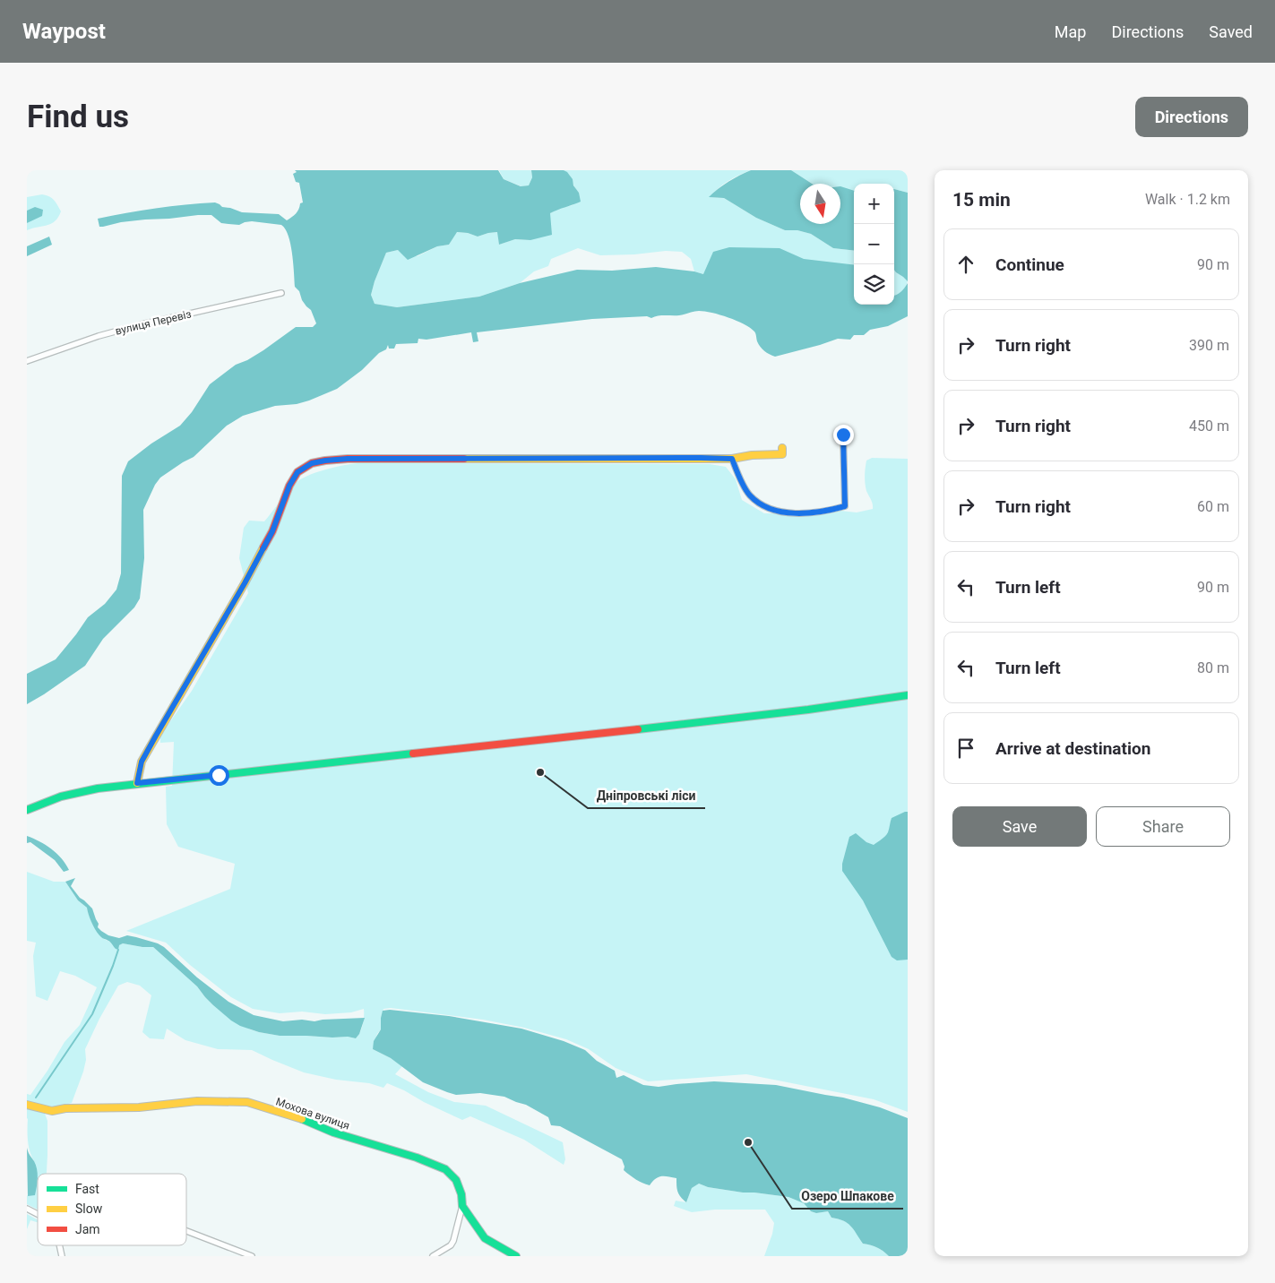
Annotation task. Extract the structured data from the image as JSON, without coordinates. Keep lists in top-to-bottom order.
{
  "streets": {
    "street": ["вулиця Перевіз", "Мохова вулиця"]
  },
  "places": ["Дніпровські ліси", "Озеро Шпакове"],
  "legend": ["Fast", "Slow", "Jam"],
  "north": "bottom",
  "page": {
    "header": "Waypost",
    "nav": ["Map", "Directions", "Saved"],
    "buttons": [
      "Directions",
      ["Save", "Share"]
    ],
    "title": "Find us",
    "heading": ["15 min", "Walk · 1.2 km"],
    "map_buttons": ["+", "−"],
    "list": [
      ["Continue", "90 m"],
      ["Turn right", "390 m"],
      ["Turn right", "450 m"],
      ["Turn right", "60 m"],
      ["Turn left", "90 m"],
      ["Turn left", "80 m"],
      "Arrive at destination"
    ]
  }
}
